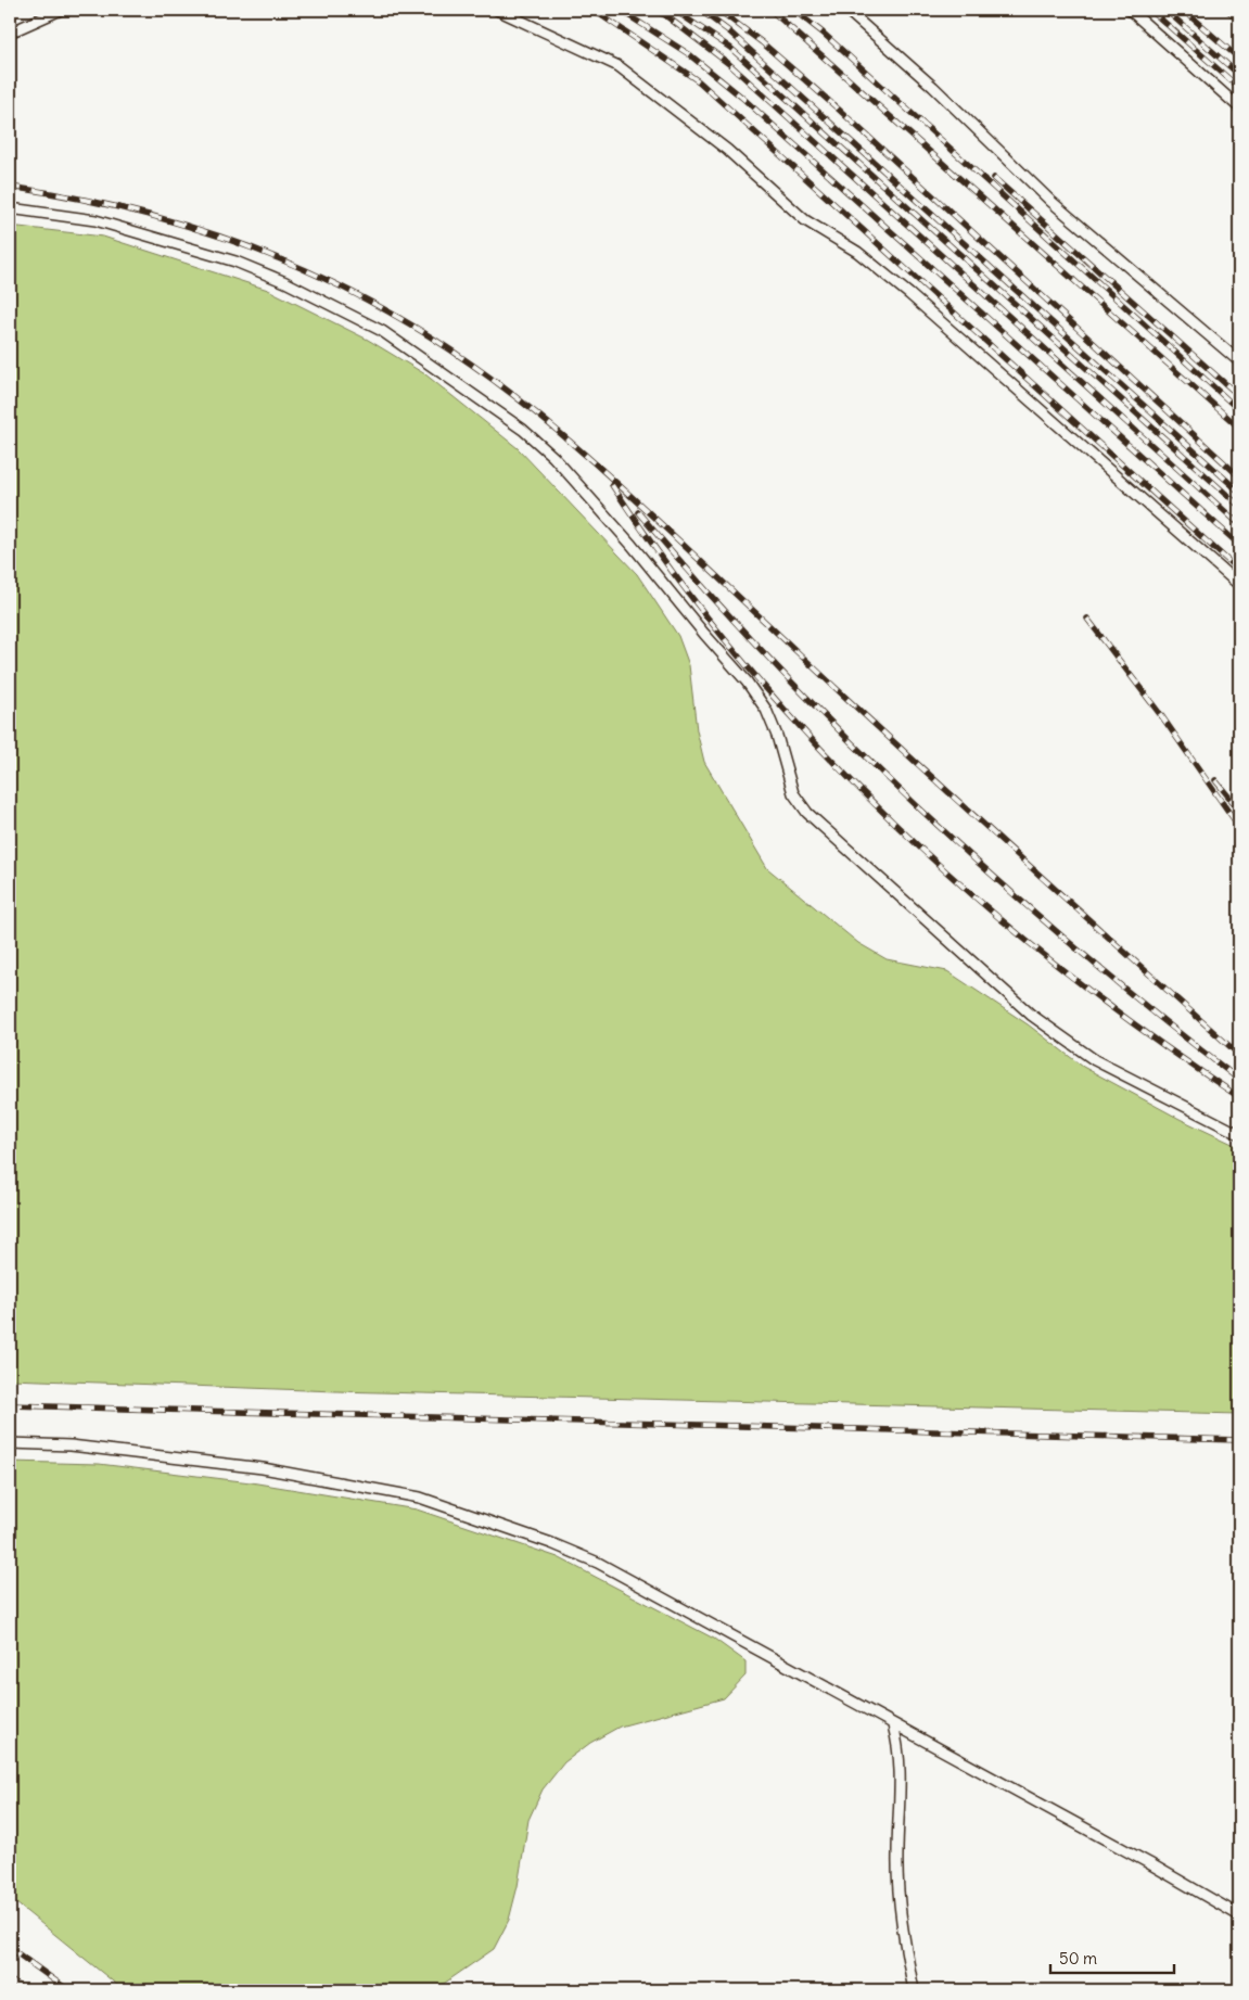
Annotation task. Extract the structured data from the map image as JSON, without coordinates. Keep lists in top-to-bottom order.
{
  "scale_bar": "50 m"
}
